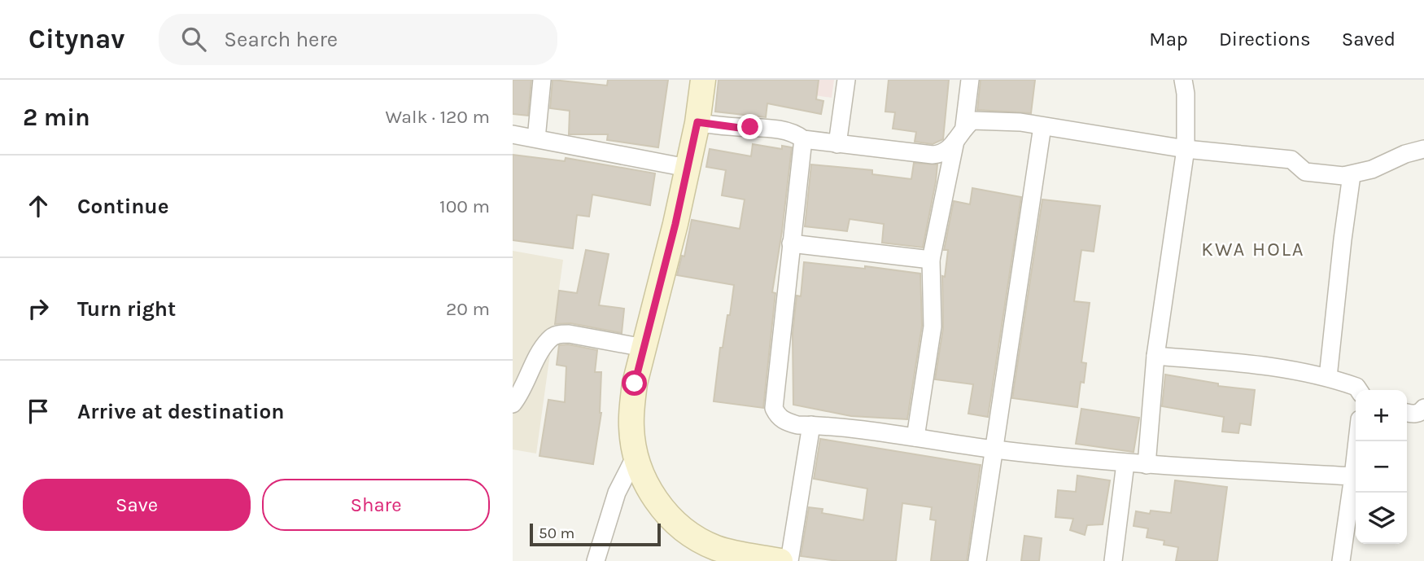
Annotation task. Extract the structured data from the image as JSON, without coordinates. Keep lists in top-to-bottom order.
{
  "districts": ["KWA HOLA"],
  "scale_bar": "50 m",
  "page": {
    "header": "Citynav",
    "search": "Search here",
    "nav": ["Map", "Directions", "Saved"],
    "heading": ["2 min", "Walk · 120 m"],
    "list": [
      ["Continue", "100 m"],
      ["Turn right", "20 m"],
      "Arrive at destination"
    ],
    "map_buttons": ["+", "−"],
    "buttons": ["Save", "Share"],
    "scale": "50 m"
  }
}
